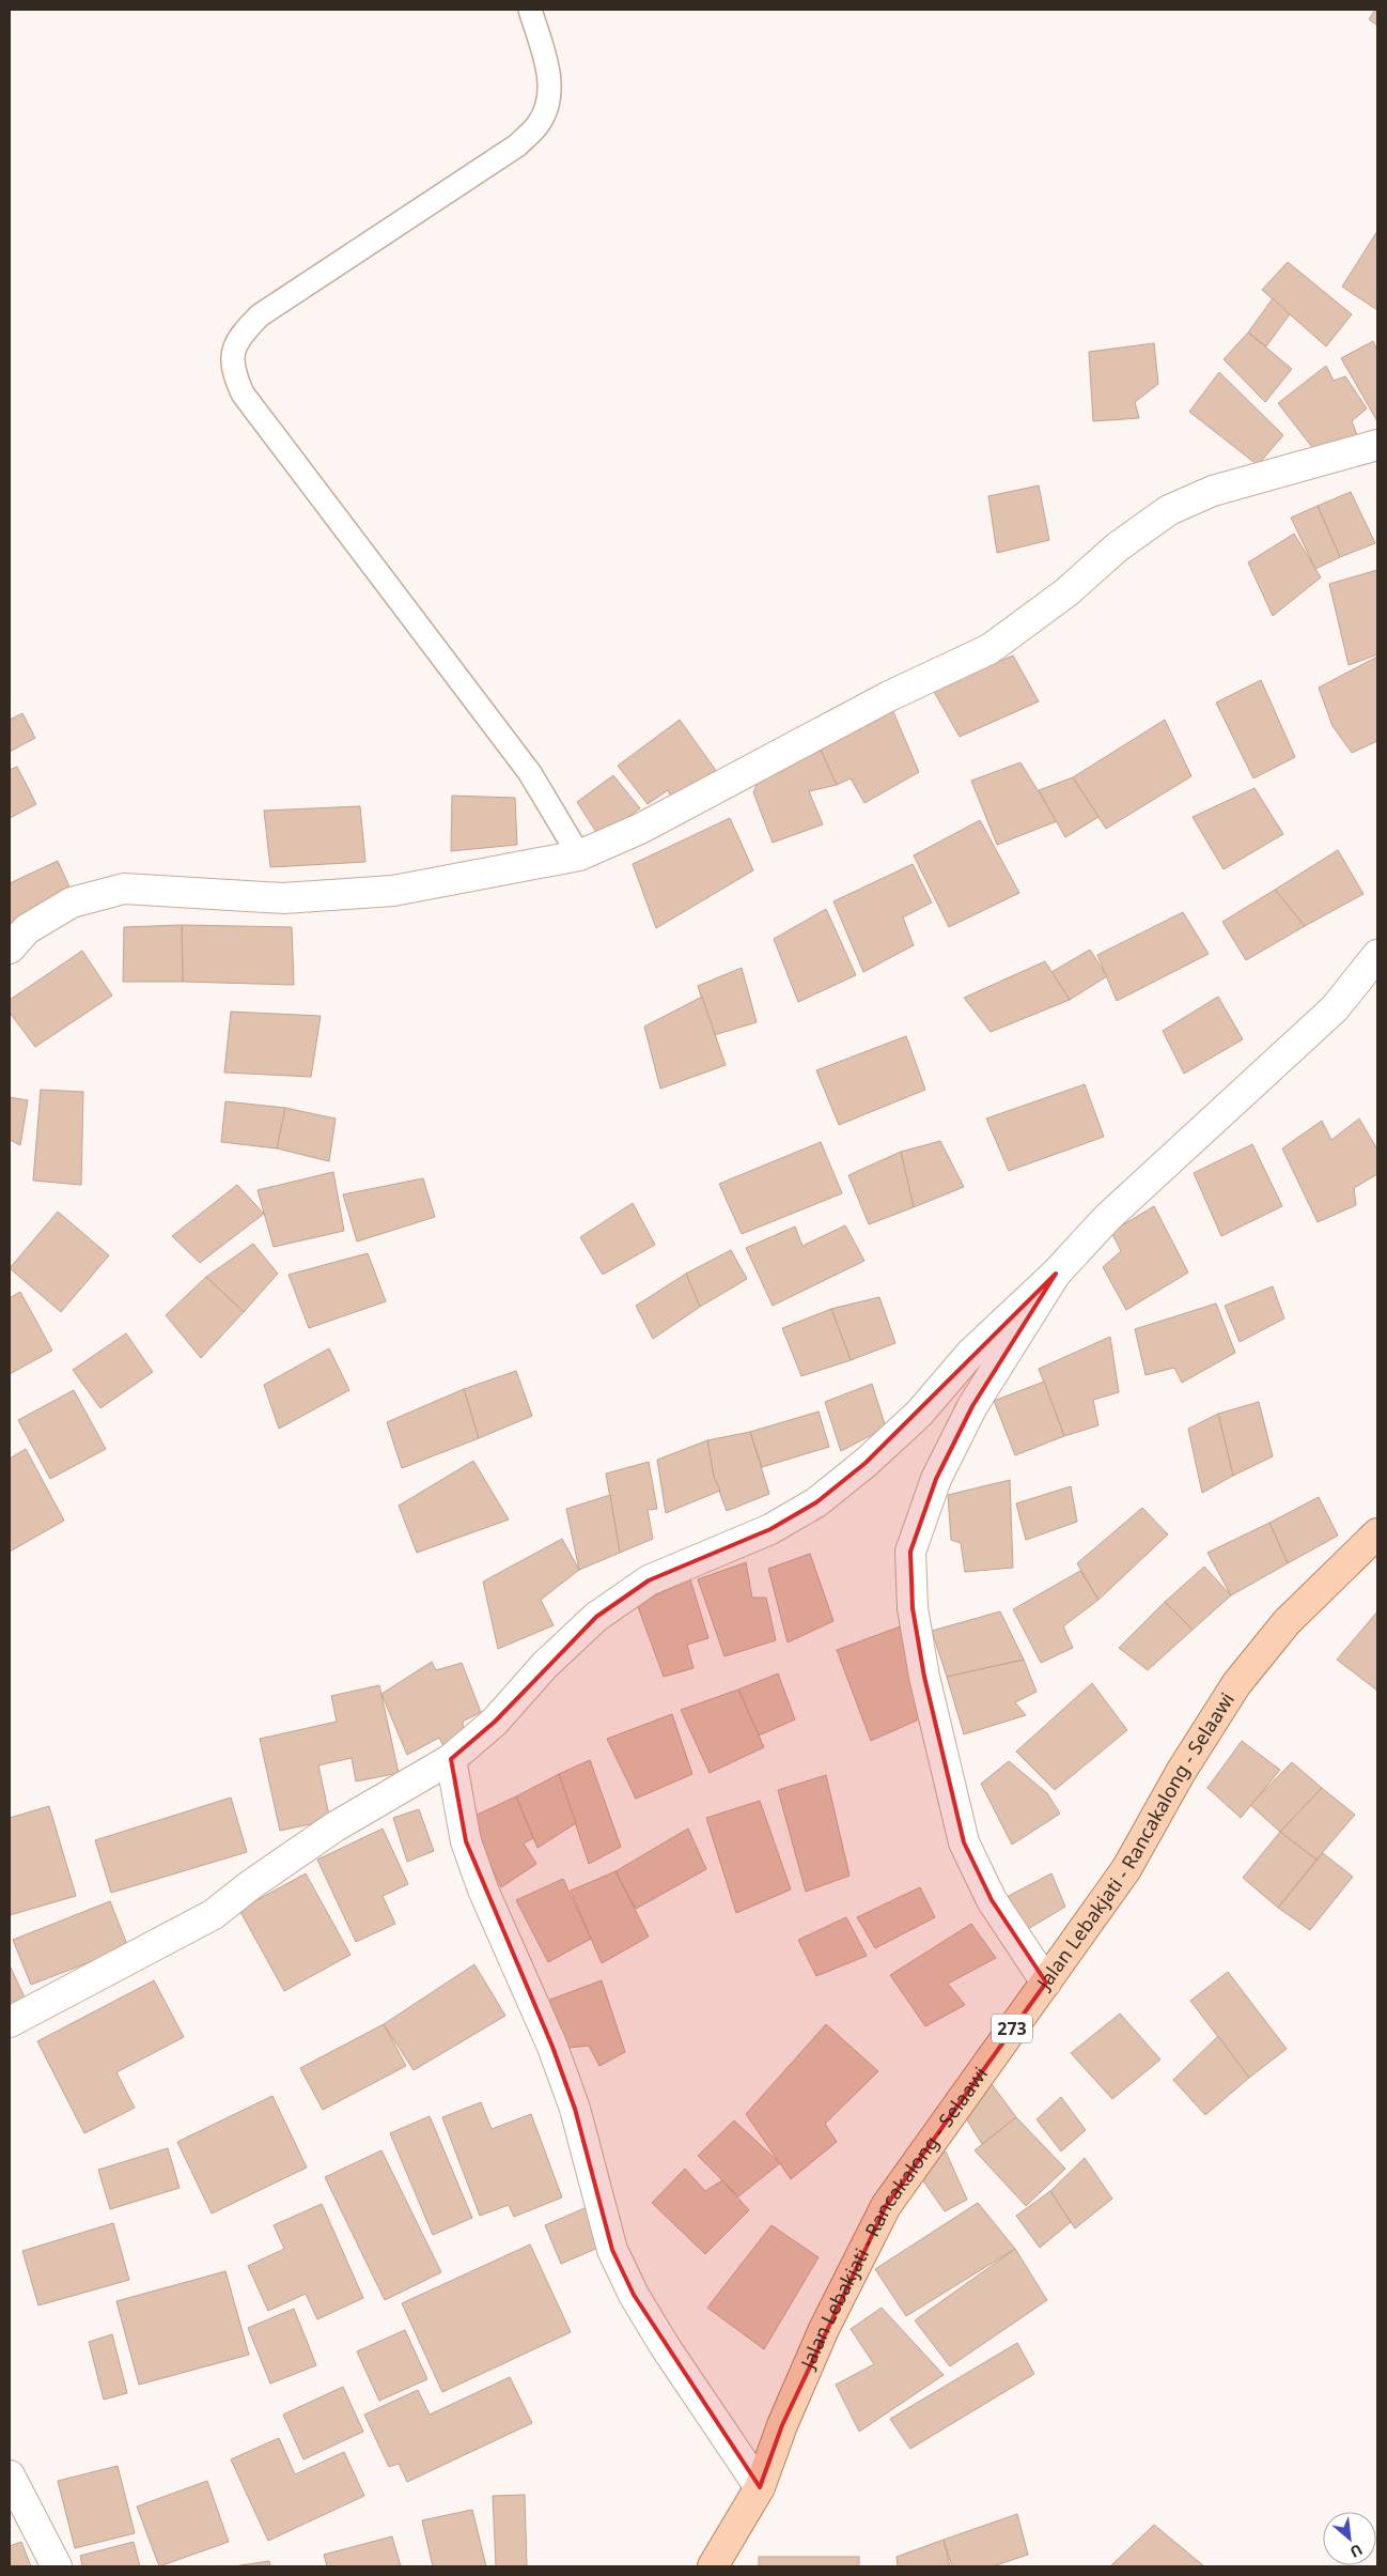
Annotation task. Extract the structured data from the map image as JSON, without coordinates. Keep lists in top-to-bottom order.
{
  "streets": {
    "main road": ["Jalan Lebakjati - Rancakalong - Selaawi", "273"]
  },
  "north": "bottom right"
}
